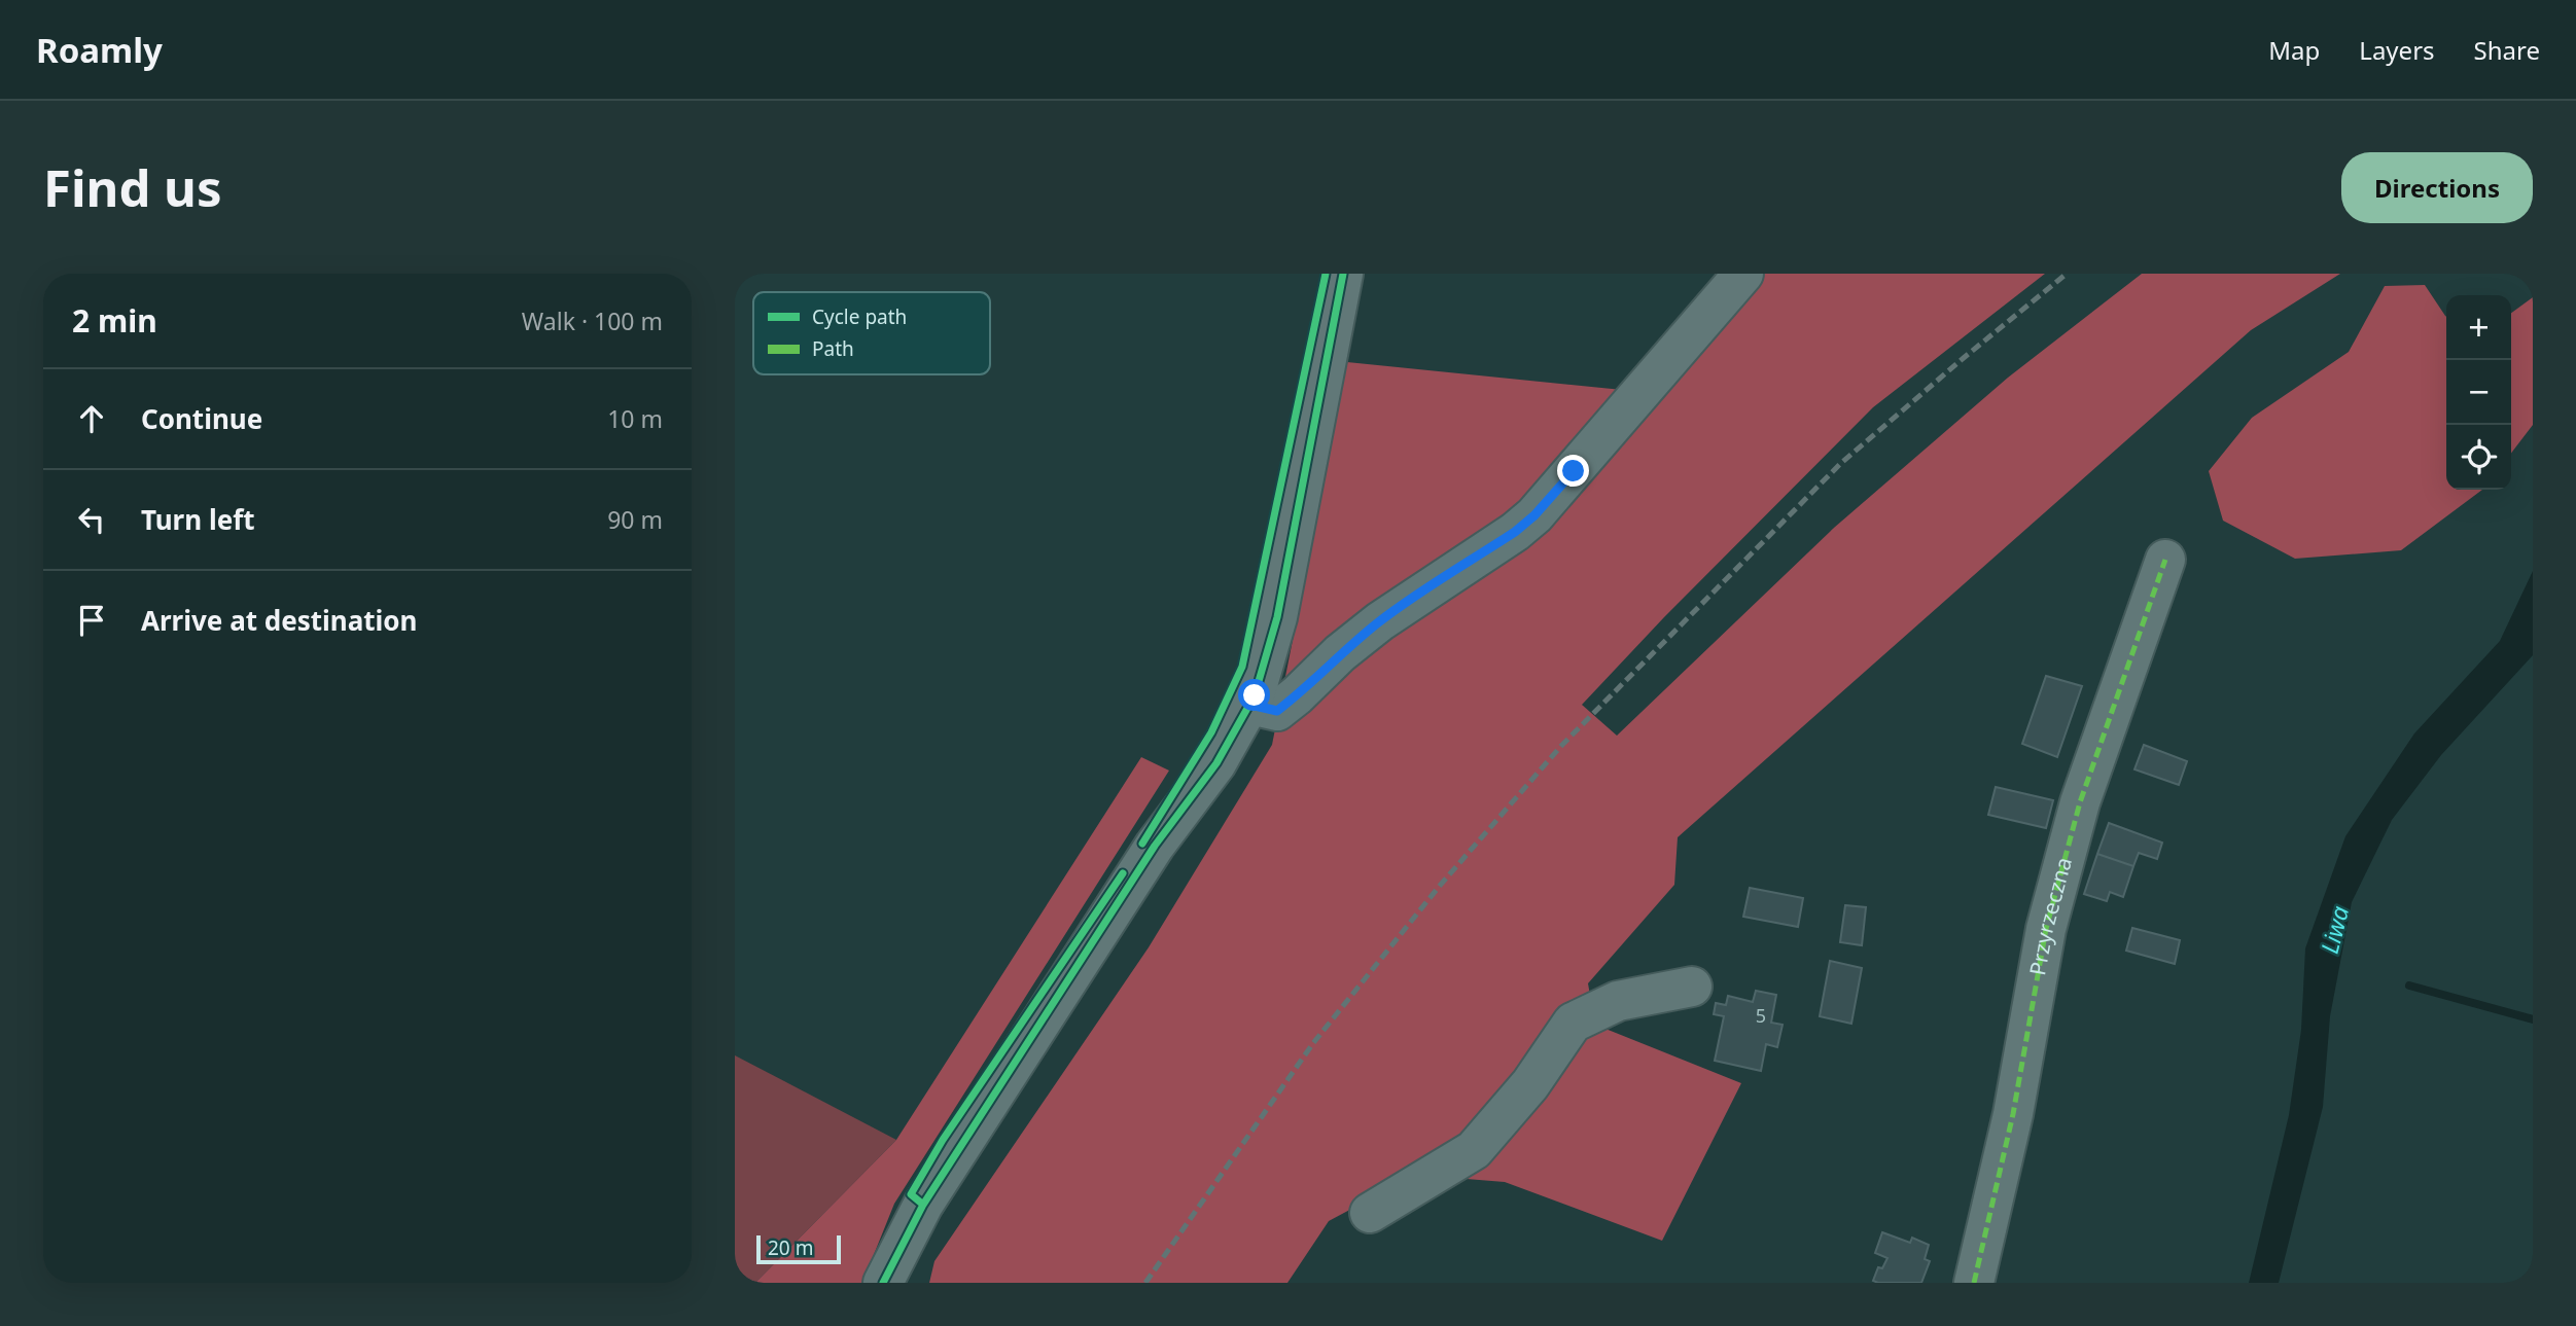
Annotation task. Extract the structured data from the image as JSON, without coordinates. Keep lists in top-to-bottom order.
{
  "streets": {
    "street": ["Przyrzeczna"]
  },
  "water": ["Liwa"],
  "house_numbers": ["5"],
  "legend": ["Cycle path", "Path"],
  "scale_bar": "20 m",
  "page": {
    "header": "Roamly",
    "nav": ["Map", "Layers", "Share"],
    "buttons": "Directions",
    "title": "Find us",
    "heading": ["2 min", "Walk · 100 m"],
    "map_buttons": ["+", "−"],
    "list": [
      ["Continue", "10 m"],
      ["Turn left", "90 m"],
      "Arrive at destination"
    ],
    "scale": "20 m"
  }
}
